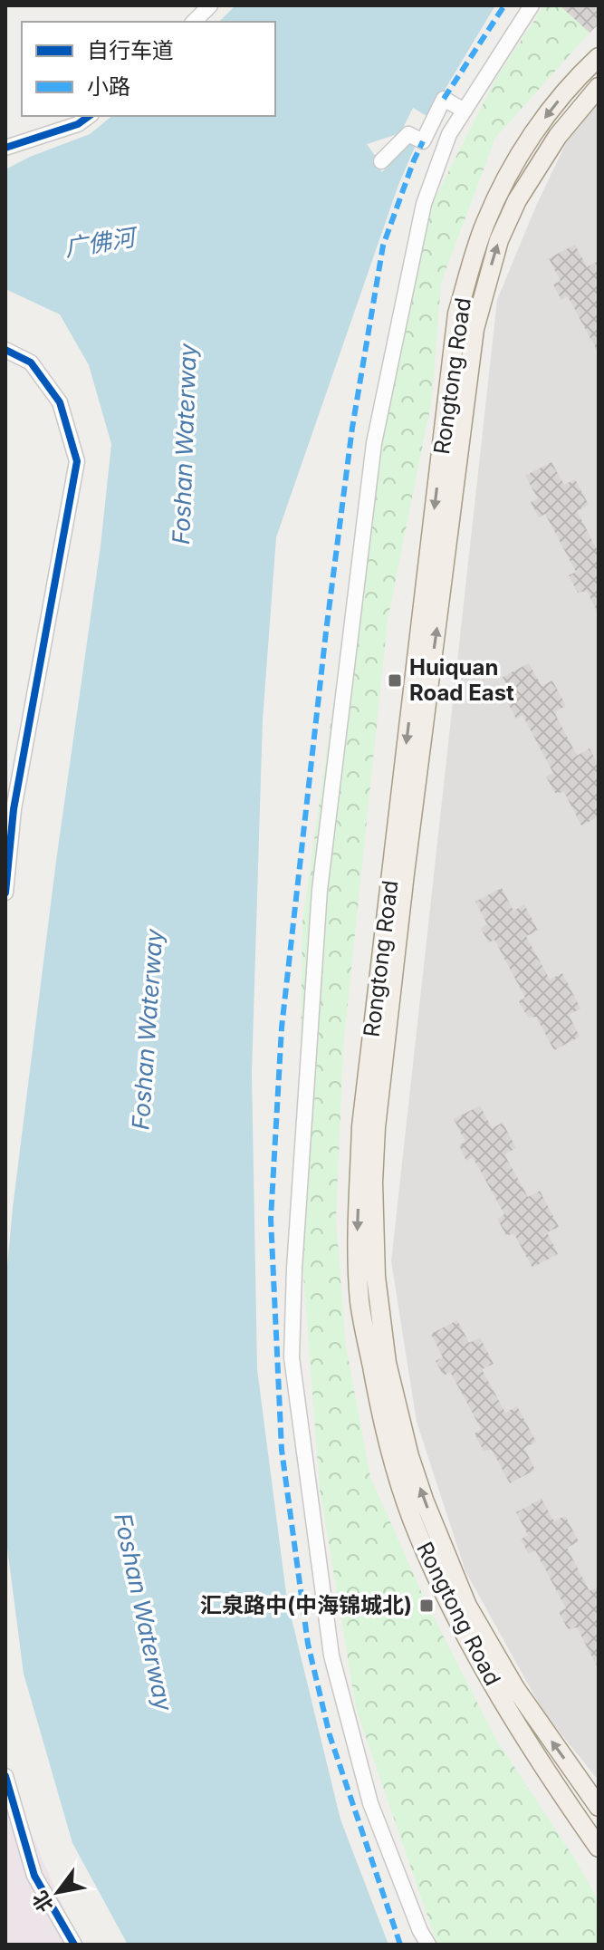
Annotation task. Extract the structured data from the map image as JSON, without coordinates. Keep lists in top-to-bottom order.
{
  "streets": {
    "main road": ["Rongtong Road"]
  },
  "water": ["广佛河", "Foshan Waterway"],
  "places": {
    "transit": ["Huiquan Road East", "汇泉路中(中海锦城北)"]
  },
  "legend": ["自行车道", "小路"],
  "north": "bottom left"
}
